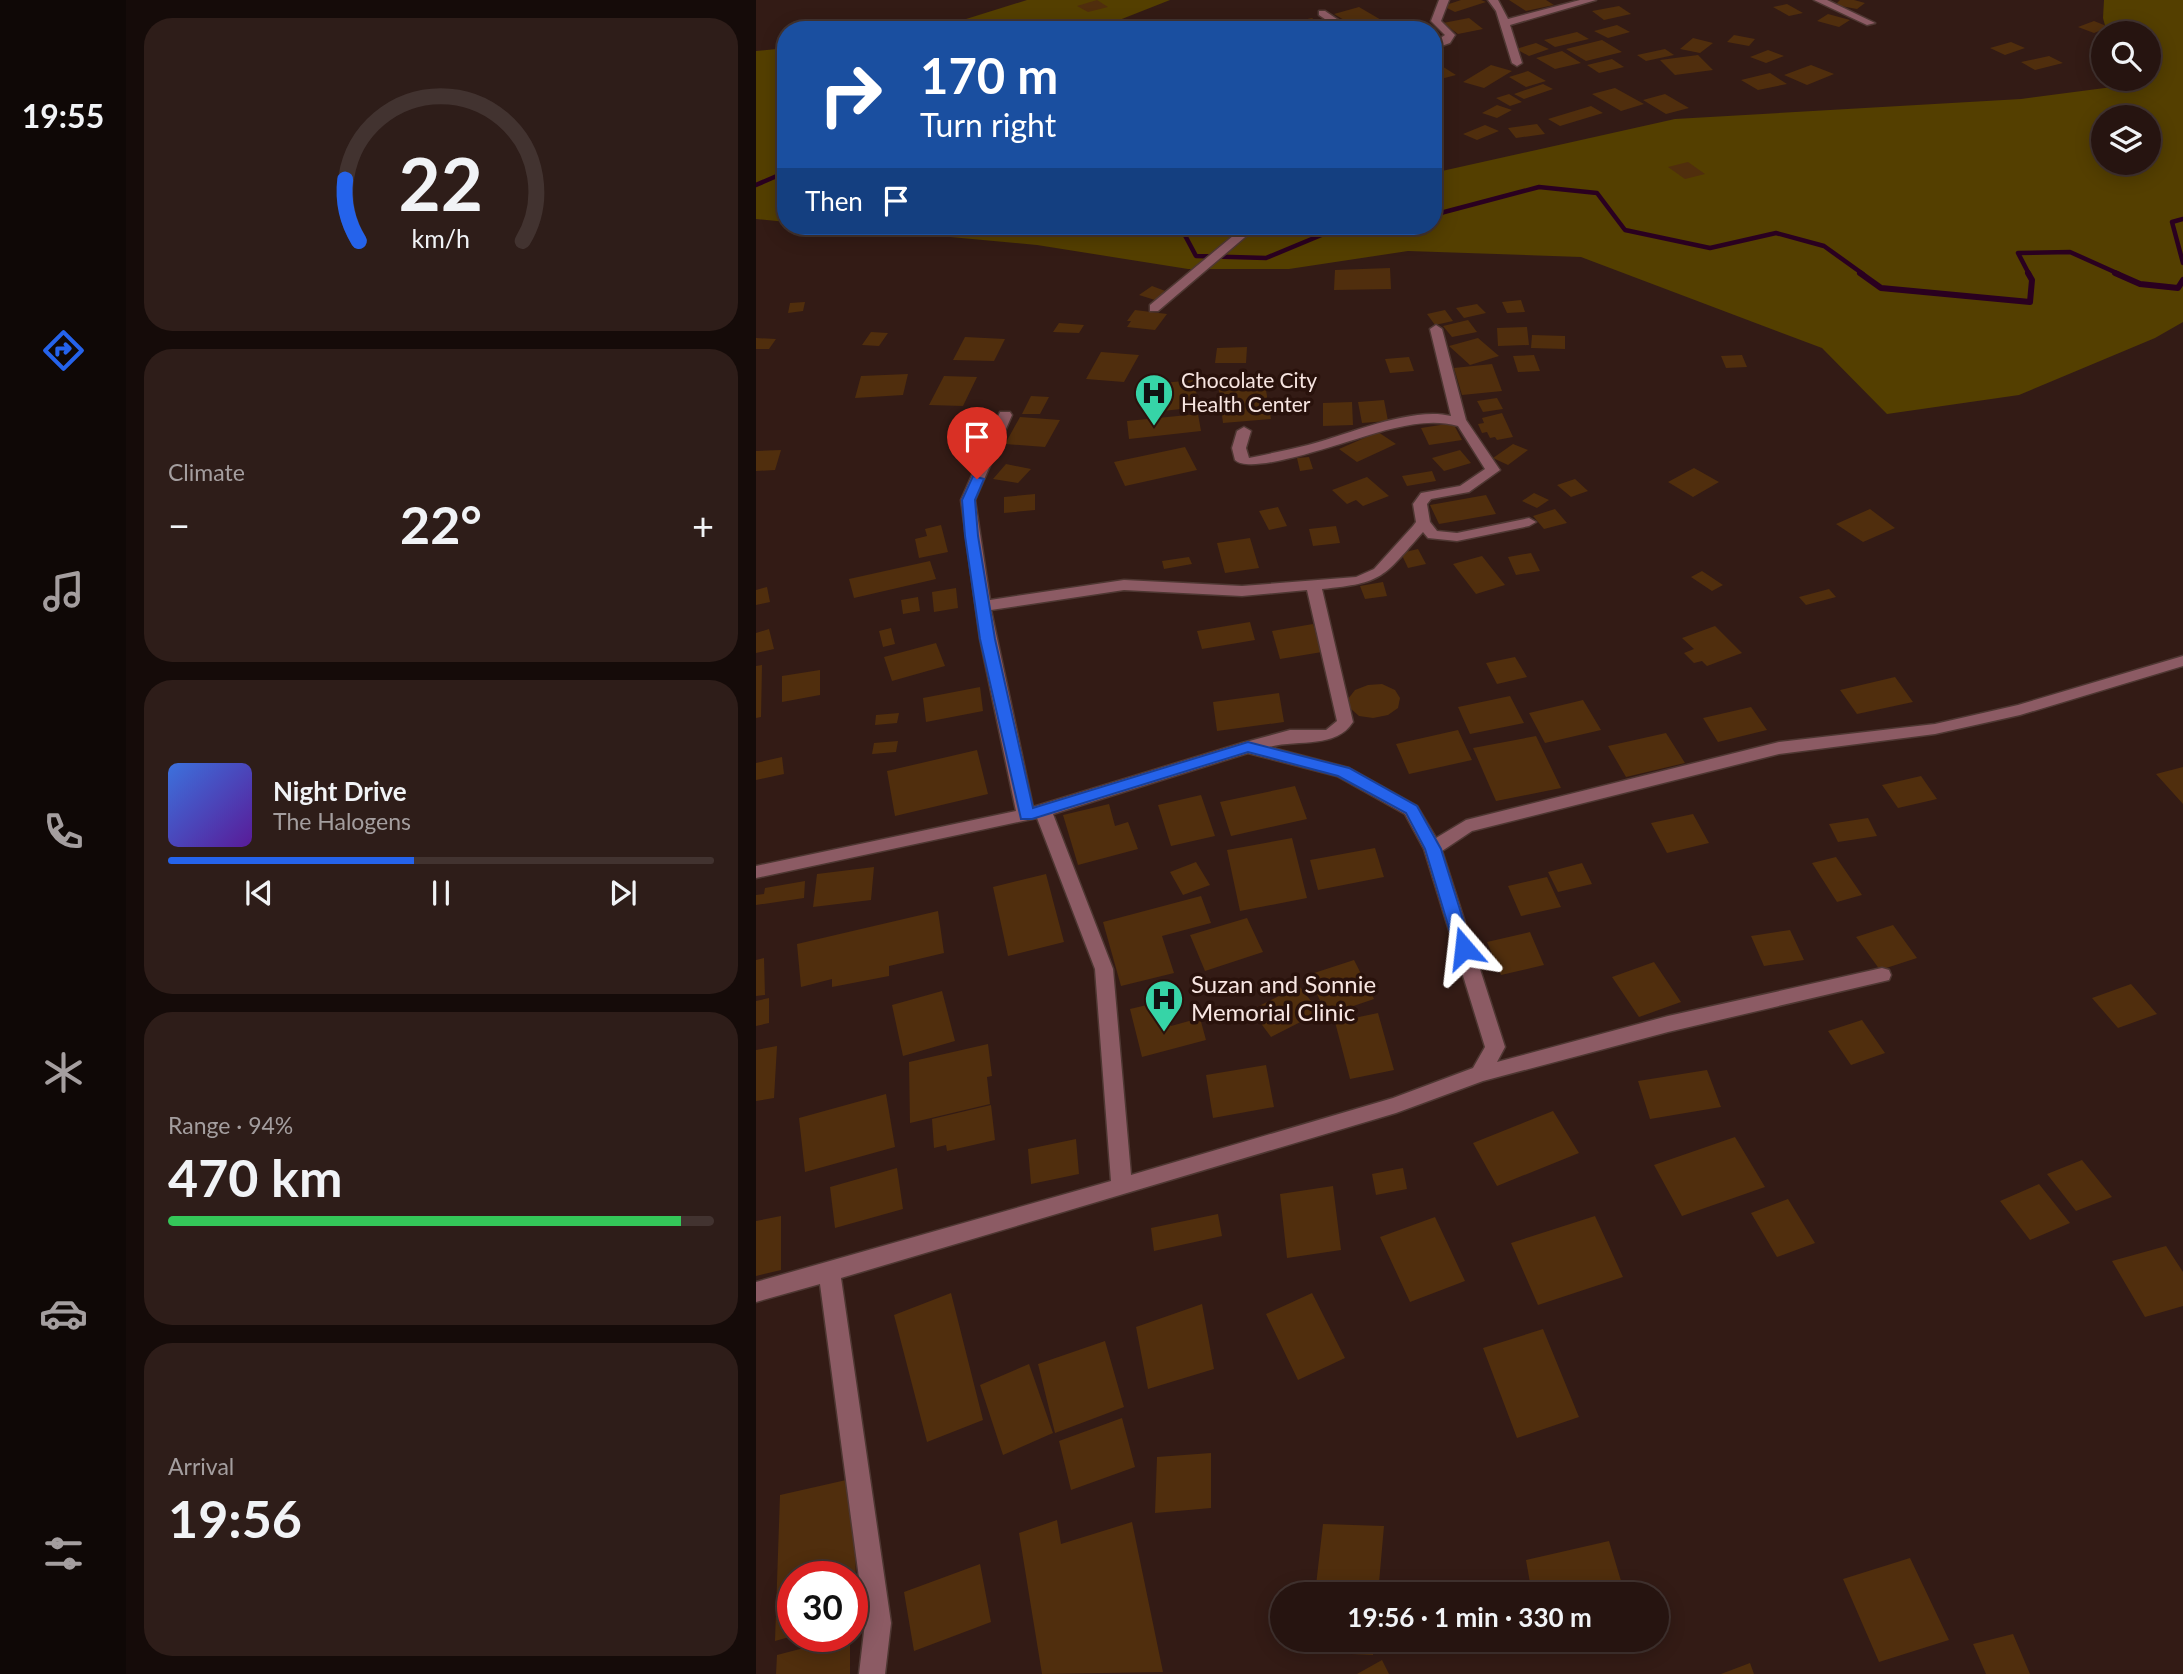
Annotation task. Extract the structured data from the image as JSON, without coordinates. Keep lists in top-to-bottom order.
{
  "places": {
    "hospital": ["Chocolate City Health Center", "Suzan and Sonnie Memorial Clinic"]
  },
  "page": {
    "tabs": "19:55",
    "turn": ["170 m", "Turn right"],
    "then": "Then",
    "tile": [
      "Climate",
      ["Range · 94%", "470 km"],
      ["Arrival", "19:56"]
    ],
    "heat": ["−", "22°", "+"],
    "song": ["Night Drive", "The Halogens"],
    "limit": "30",
    "trip": "19:56 · 1 min · 330 m",
    "gauge": ["22", "km/h"]
  }
}
